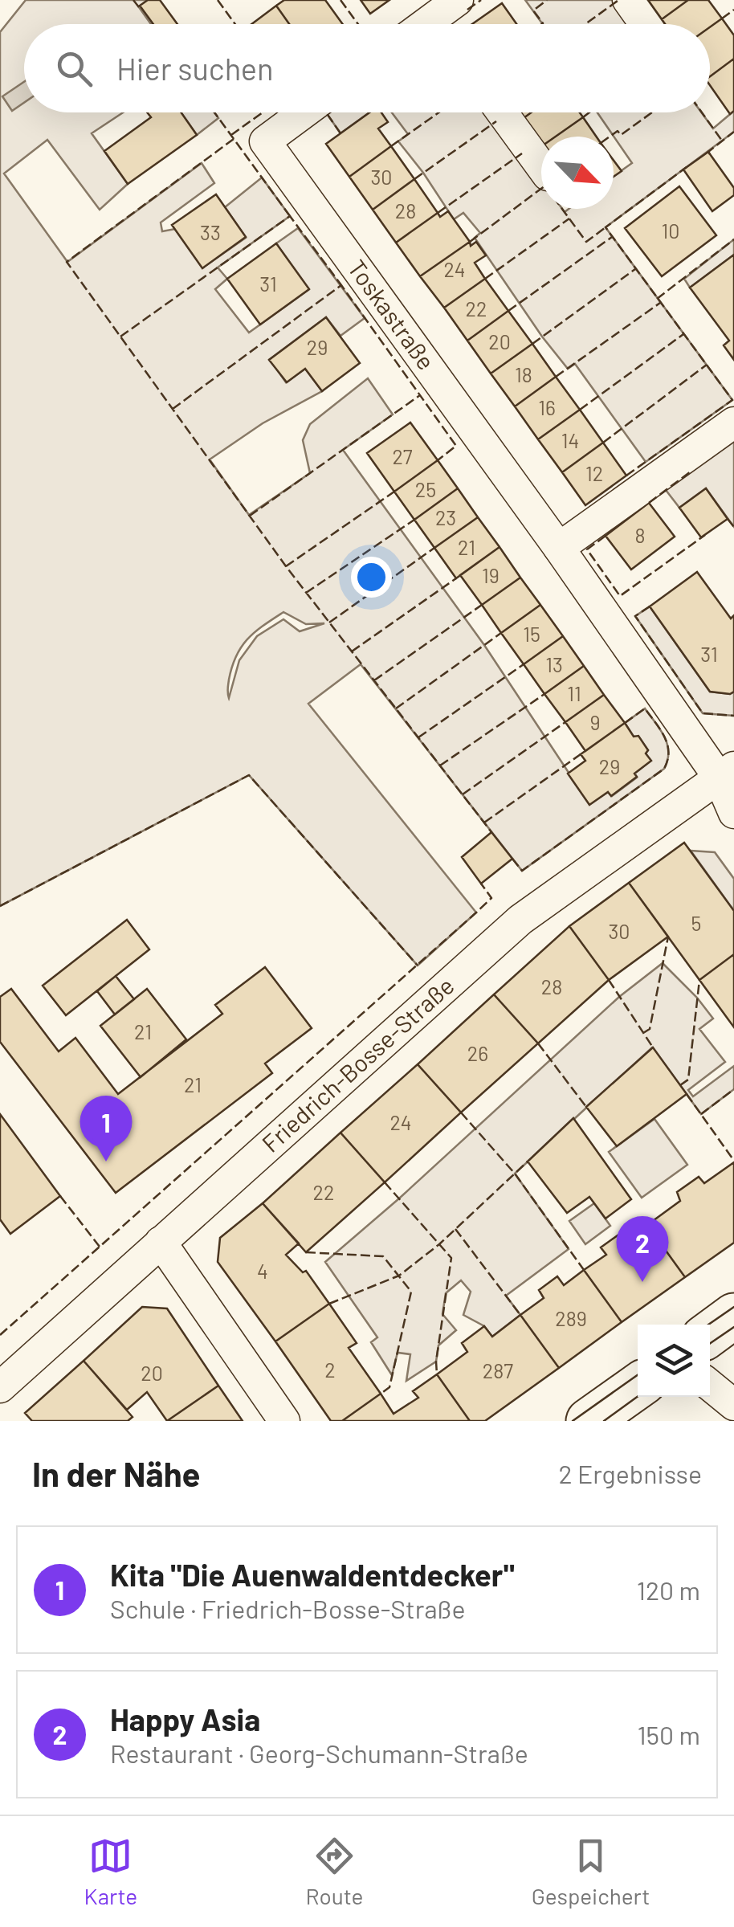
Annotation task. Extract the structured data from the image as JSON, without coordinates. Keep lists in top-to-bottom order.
{
  "streets": {
    "street": ["Toskastraße", "Friedrich-Bosse-Straße"]
  },
  "crossings": [
    ["Toskastraße", "Friedrich-Bosse-Straße"]
  ],
  "house_numbers": [
    "30",
    "28",
    "10",
    "33",
    "24",
    "31",
    "22",
    "20",
    "29",
    "18",
    "16",
    "14",
    "27",
    "12",
    "25",
    "23",
    "8",
    "21",
    "19",
    "15",
    "31",
    "13",
    "11",
    "9",
    "29",
    "5",
    "30",
    "28",
    "21",
    "26",
    "21",
    "24",
    "22",
    "4",
    "289",
    "2",
    "287",
    "20"
  ],
  "north": "bottom right",
  "page": {
    "search": "Hier suchen",
    "pins": ["1", "2"],
    "heading": ["In der Nähe", "2 Ergebnisse"],
    "list": [
      {
        "mark": "1",
        "name": "Kita \"Die Auenwaldentdecker\"",
        "note": "Schule · Friedrich-Bosse-Straße",
        "value": "120 m"
      },
      {
        "mark": "2",
        "name": "Happy Asia",
        "note": "Restaurant · Georg-Schumann-Straße",
        "value": "150 m"
      }
    ],
    "nav": ["Karte", "Route", "Gespeichert"]
  }
}
